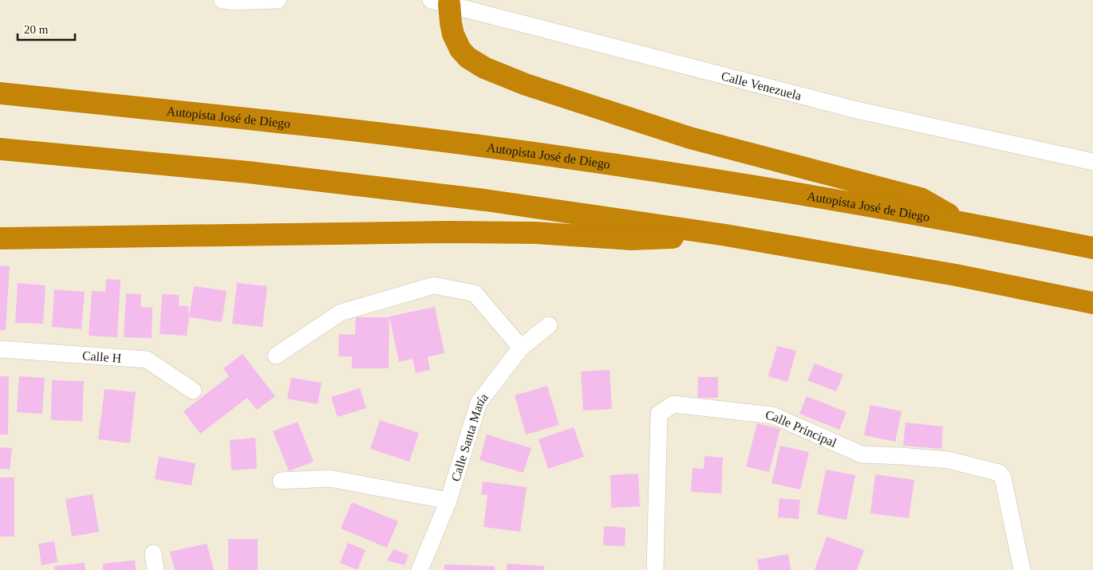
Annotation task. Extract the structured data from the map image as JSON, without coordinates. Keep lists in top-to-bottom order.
{
  "streets": {
    "highway": ["Autopista José de Diego"],
    "street": [
      "Calle Venezuela",
      "Calle H",
      "Calle Principal",
      "Calle Santa María"
    ]
  },
  "scale_bar": "20 m"
}
